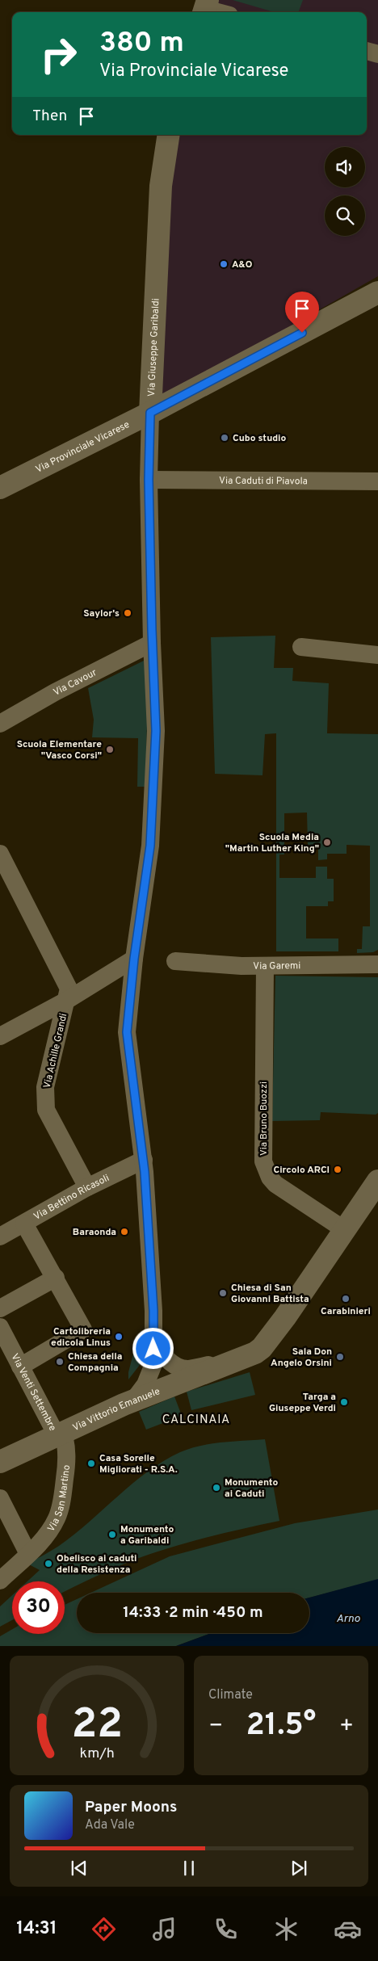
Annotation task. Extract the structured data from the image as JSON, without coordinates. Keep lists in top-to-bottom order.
{
  "streets": {
    "street": [
      "Via Giuseppe Garibaldi",
      "Via Provinciale Vicarese",
      "Via Caduti di Piavola",
      "Via Cavour",
      "Via Garemi",
      "Via Achille Grandi",
      "Via Bruno Buozzi",
      "Via Bettino Ricasoli",
      "Via Venti Settembre",
      "Via Vittorio Emanuele",
      "Via San Martino"
    ]
  },
  "crossings": [
    ["Via Giuseppe Garibaldi", "Via Provinciale Vicarese"],
    ["Via Giuseppe Garibaldi", "Via Caduti di Piavola"],
    ["Via Giuseppe Garibaldi", "Via Cavour"],
    ["Via Giuseppe Garibaldi", "Via Achille Grandi"],
    ["Via Giuseppe Garibaldi", "Via Bettino Ricasoli"],
    ["Via Giuseppe Garibaldi", "Via Vittorio Emanuele"],
    ["Via Garemi", "Via Bruno Buozzi"],
    ["Via Achille Grandi", "Via Bettino Ricasoli"],
    ["Via Bruno Buozzi", "Via Vittorio Emanuele"],
    ["Via Venti Settembre", "Via Vittorio Emanuele"],
    ["Via Venti Settembre", "Via San Martino"],
    ["Via Vittorio Emanuele", "Via San Martino"]
  ],
  "districts": ["CALCINAIA"],
  "water": ["Arno"],
  "places": [
    "A&O",
    "Cubo studio",
    "Saylor's",
    "Scuola Elementare \"Vasco Corsi\"",
    "Scuola Media \"Martin Luther King\"",
    "Circolo ARCI",
    "Baraonda",
    "Chiesa di San Giovanni Battista",
    "Carabinieri",
    "Cartolibreria edicola Linus",
    "Sala Don Angelo Orsini",
    "Chiesa della Compagnia",
    "Targa a Giuseppe Verdi",
    "Casa Sorelle Migliorati - R.S.A.",
    "Monumento ai Caduti",
    "Monumento a Garibaldi",
    "Obelisco ai caduti della Resistenza"
  ],
  "page": {
    "turn": ["380 m", "Via Provinciale Vicarese"],
    "then": "Then",
    "limit": "30",
    "trip": "14:33 · 2 min · 450 m",
    "tile": "Climate",
    "heat": ["−", "21.5°", "+"],
    "song": ["Paper Moons", "Ada Vale"],
    "tabs": "14:31",
    "gauge": ["22", "km/h"]
  }
}
